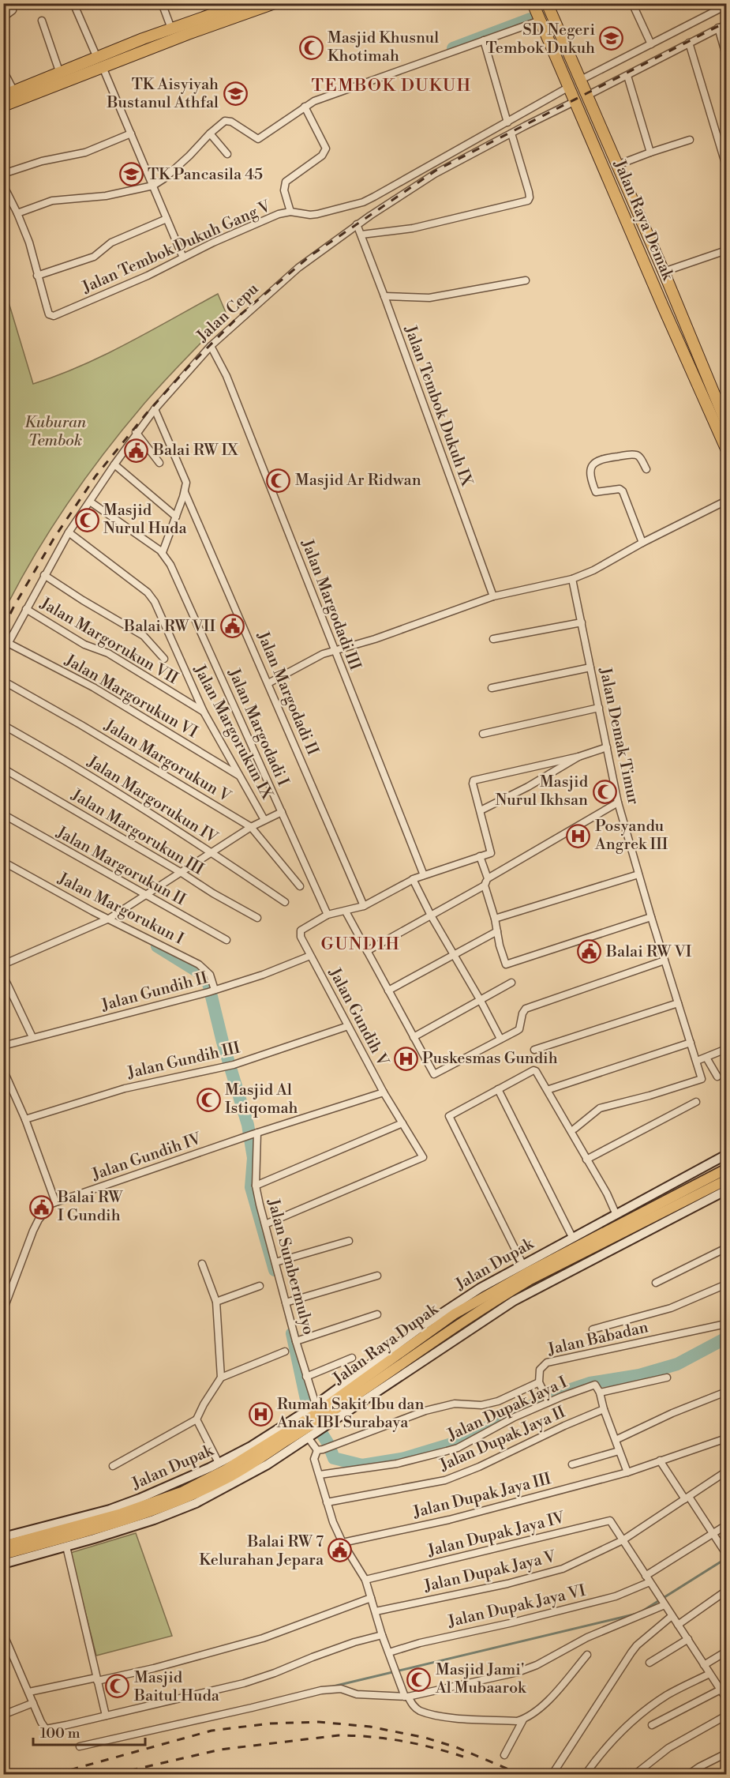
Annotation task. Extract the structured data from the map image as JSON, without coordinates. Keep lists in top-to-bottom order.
{
  "streets": {
    "highway": ["Jalan Raya Demak"],
    "main road": ["Jalan Dupak", "Jalan Raya Dupak"],
    "street": [
      "Jalan Tembok Dukuh Gang V",
      "Jalan Cepu",
      "Jalan Tembok Dukuh IX",
      "Jalan Margodadi III",
      "Jalan Margorukun VII",
      "Jalan Margodadi II",
      "Jalan Margorukun VI",
      "Jalan Margodadi I",
      "Jalan Margorukun IX",
      "Jalan Demak Timur",
      "Jalan Margorukun V",
      "Jalan Margorukun IV",
      "Jalan Margorukun III",
      "Jalan Margorukun II",
      "Jalan Margorukun I",
      "Jalan Gundih II",
      "Jalan Gundih V",
      "Jalan Gundih III",
      "Jalan Gundih IV",
      "Jalan Sumbermulyo",
      "Jalan Babadan",
      "Jalan Dupak Jaya I",
      "Jalan Dupak Jaya II",
      "Jalan Dupak Jaya III",
      "Jalan Dupak Jaya IV",
      "Jalan Dupak Jaya V",
      "Jalan Dupak Jaya VI"
    ]
  },
  "crossings": [
    ["Jalan Raya Demak", "Jalan Tembok Dukuh Gang V"],
    ["Jalan Raya Demak", "Jalan Cepu"],
    ["Jalan Cepu", "Jalan Tembok Dukuh IX"],
    ["Jalan Cepu", "Jalan Margodadi III"],
    ["Jalan Cepu", "Jalan Margorukun VII"],
    ["Jalan Cepu", "Jalan Margorukun VI"],
    ["Jalan Cepu", "Jalan Margorukun IX"],
    ["Jalan Margodadi III", "Jalan Gundih V"],
    ["Jalan Margorukun VII", "Jalan Margorukun IX"],
    ["Jalan Margodadi II", "Jalan Gundih V"],
    ["Jalan Margorukun VI", "Jalan Margorukun IX"],
    ["Jalan Margodadi I", "Jalan Gundih V"],
    ["Jalan Margorukun I", "Jalan Gundih II"],
    ["Jalan Gundih II", "Jalan Gundih V"],
    ["Jalan Gundih V", "Jalan Gundih III"],
    ["Jalan Gundih V", "Jalan Gundih IV"],
    ["Jalan Gundih V", "Jalan Sumbermulyo"],
    ["Jalan Gundih IV", "Jalan Sumbermulyo"],
    ["Jalan Dupak", "Jalan Sumbermulyo"],
    ["Jalan Dupak", "Jalan Raya Dupak"],
    ["Jalan Sumbermulyo", "Jalan Raya Dupak"],
    ["Jalan Dupak Jaya IV", "Jalan Dupak Jaya V"]
  ],
  "districts": ["TEMBOK DUKUH", "GUNDIH"],
  "parks": ["Kuburan Tembok"],
  "places": {
    "school or university": ["SD Negeri Tembok Dukuh", "TK Aisyiyah Bustanul Athfal", "TK Pancasila 45"],
    "mosque": [
      "Masjid Khusnul Khotimah",
      "Masjid Ar Ridwan",
      "Masjid Nurul Huda",
      "Masjid Nurul Ikhsan",
      "Masjid Al Istiqomah",
      "Masjid Jami' Al Mubaarok",
      "Masjid Baitul Huda"
    ],
    "public building": [
      "Balai RW IX",
      "Balai RW VII",
      "Balai RW VI",
      "Balai RW I Gundih",
      "Balai RW 7 Kelurahan Jepara"
    ],
    "hospital": ["Posyandu Angrek III", "Puskesmas Gundih", "Rumah Sakit Ibu dan Anak IBI Surabaya"]
  },
  "scale_bar": "100 m"
}
